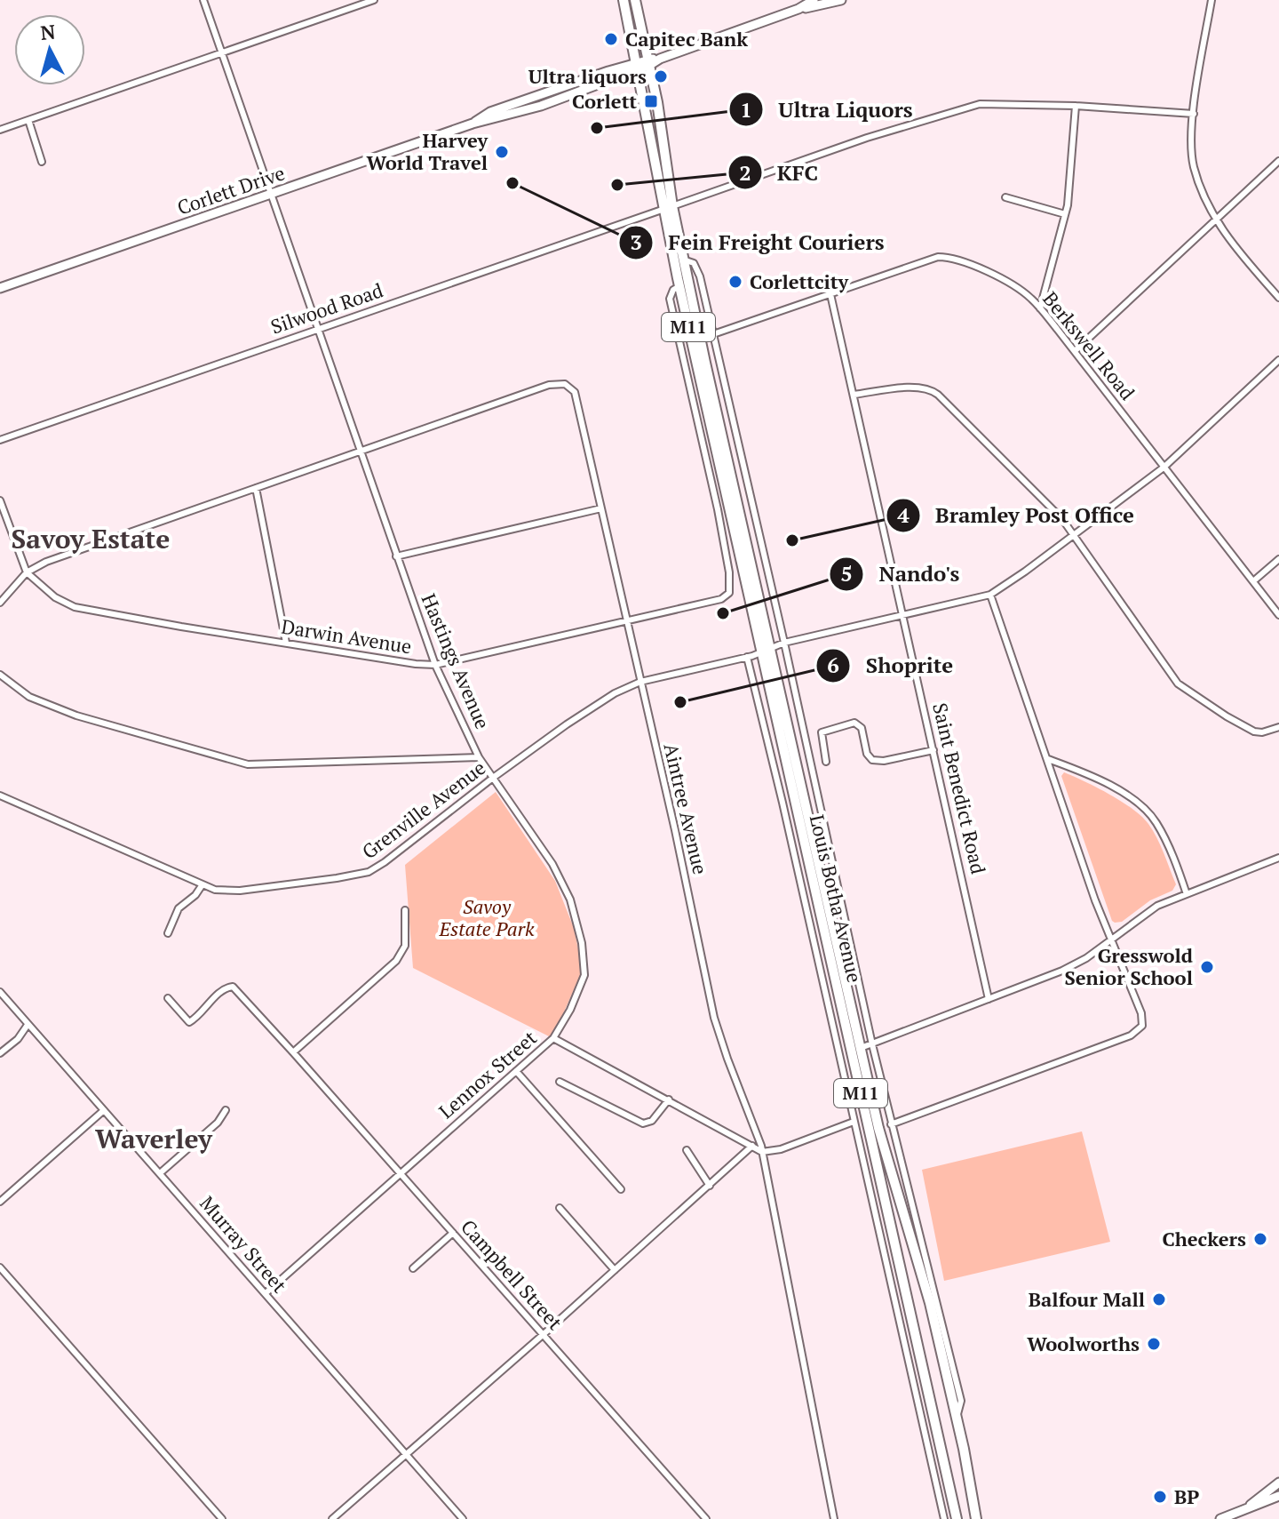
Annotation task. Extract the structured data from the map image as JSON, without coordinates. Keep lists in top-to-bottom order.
{
  "streets": {
    "main road": ["Corlett Drive", "M11", "Louis Botha Avenue"],
    "street": [
      "Silwood Road",
      "Berkswell Road",
      "Darwin Avenue",
      "Hastings Avenue",
      "Saint Benedict Road",
      "Aintree Avenue",
      "Grenville Avenue",
      "Lennox Street",
      "Murray Street",
      "Campbell Street"
    ]
  },
  "crossings": [
    ["Corlett Drive", "Hastings Avenue"],
    ["Corlett Drive", "Louis Botha Avenue"],
    ["Silwood Road", "Hastings Avenue"],
    ["Silwood Road", "Louis Botha Avenue"],
    ["Berkswell Road", "Saint Benedict Road"],
    ["Berkswell Road", "Louis Botha Avenue"],
    ["Darwin Avenue", "Hastings Avenue"],
    ["Darwin Avenue", "Aintree Avenue"],
    ["Darwin Avenue", "Louis Botha Avenue"],
    ["Hastings Avenue", "Aintree Avenue"],
    ["Hastings Avenue", "Grenville Avenue"],
    ["Hastings Avenue", "Lennox Street"],
    ["Saint Benedict Road", "Grenville Avenue"],
    ["Aintree Avenue", "Grenville Avenue"],
    ["Aintree Avenue", "Lennox Street"],
    ["Grenville Avenue", "Louis Botha Avenue"],
    ["Lennox Street", "Murray Street"],
    ["Lennox Street", "Campbell Street"]
  ],
  "districts": ["Savoy Estate", "Waverley"],
  "parks": ["Savoy Estate Park"],
  "places": {
    "other": [
      "Capitec Bank",
      "Ultra liquors",
      "Ultra Liquors",
      "Harvey World Travel",
      "Fein Freight Couriers",
      "KFC",
      "Corlettcity",
      "Bramley Post Office",
      "Nando's",
      "Shoprite",
      "Gresswold Senior School",
      "Checkers",
      "Balfour Mall",
      "Woolworths",
      "BP"
    ],
    "transit": ["Corlett"]
  },
  "north": "top"
}
